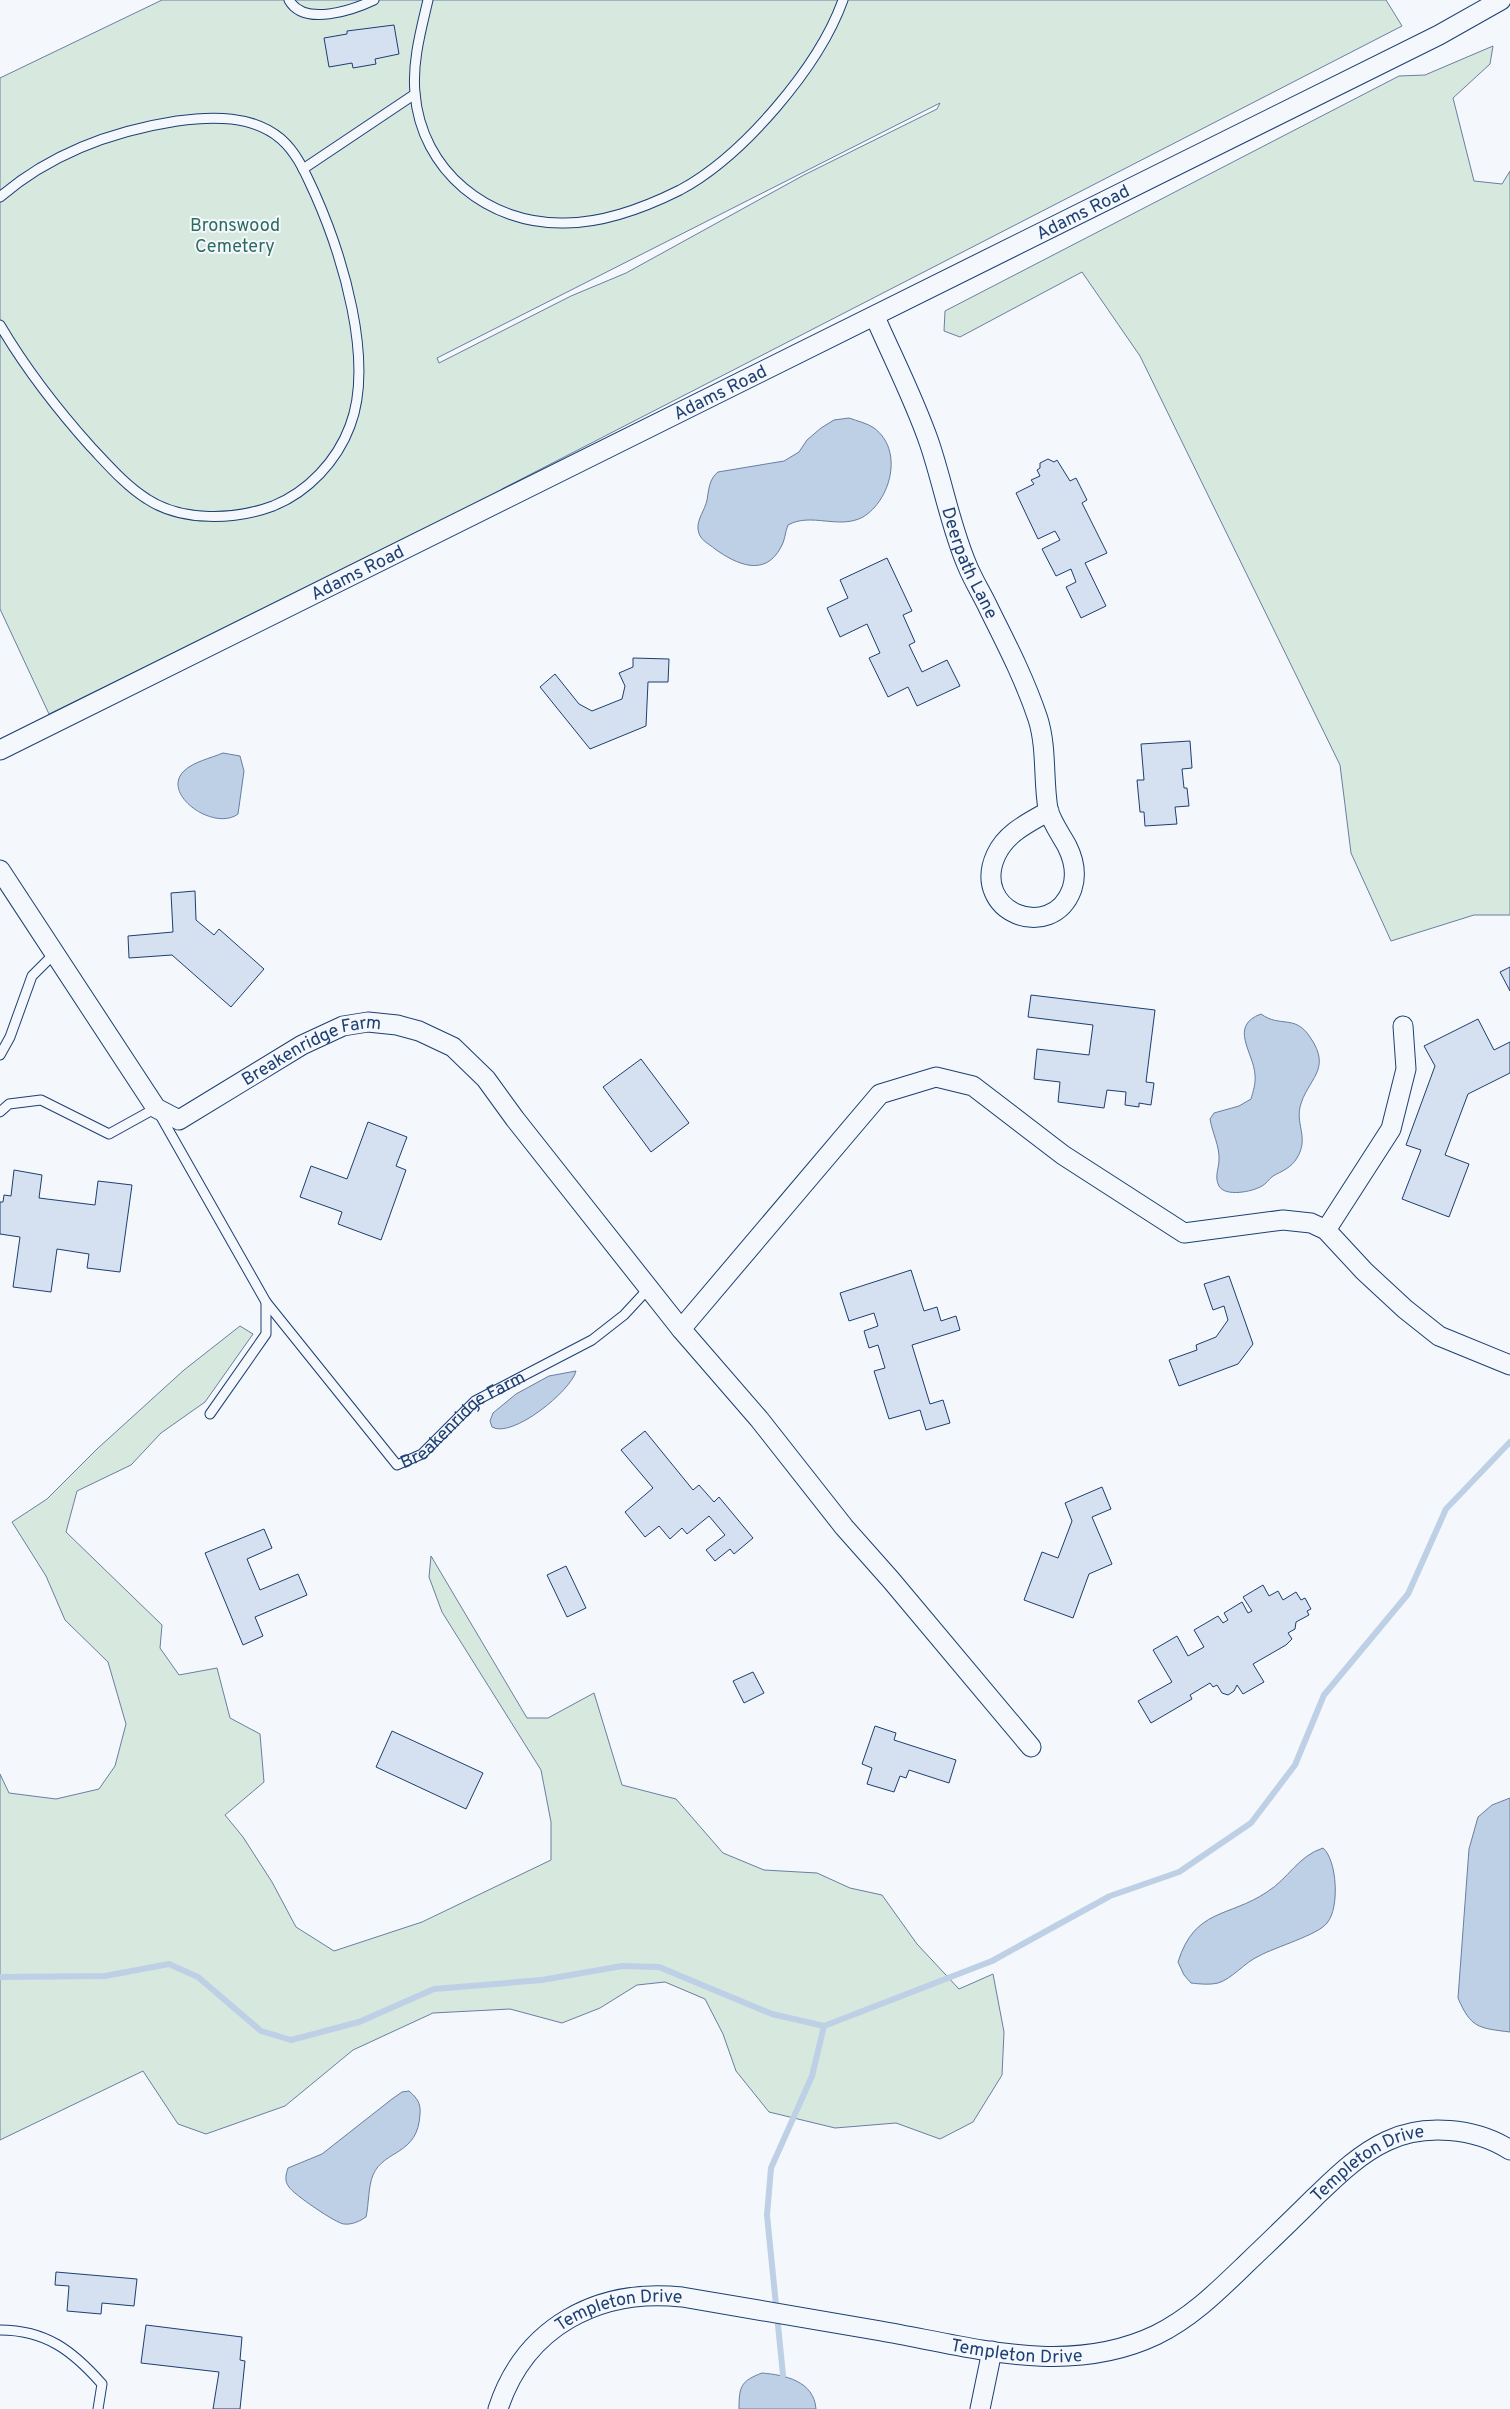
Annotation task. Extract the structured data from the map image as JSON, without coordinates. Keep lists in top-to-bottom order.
{
  "streets": {
    "street": [
      "Adams Road",
      "Deerpath Lane",
      "Breakenridge Farm",
      "Templeton Drive"
    ]
  },
  "crossings": [
    ["Adams Road", "Deerpath Lane"]
  ],
  "parks": ["Bronswood Cemetery"]
}
